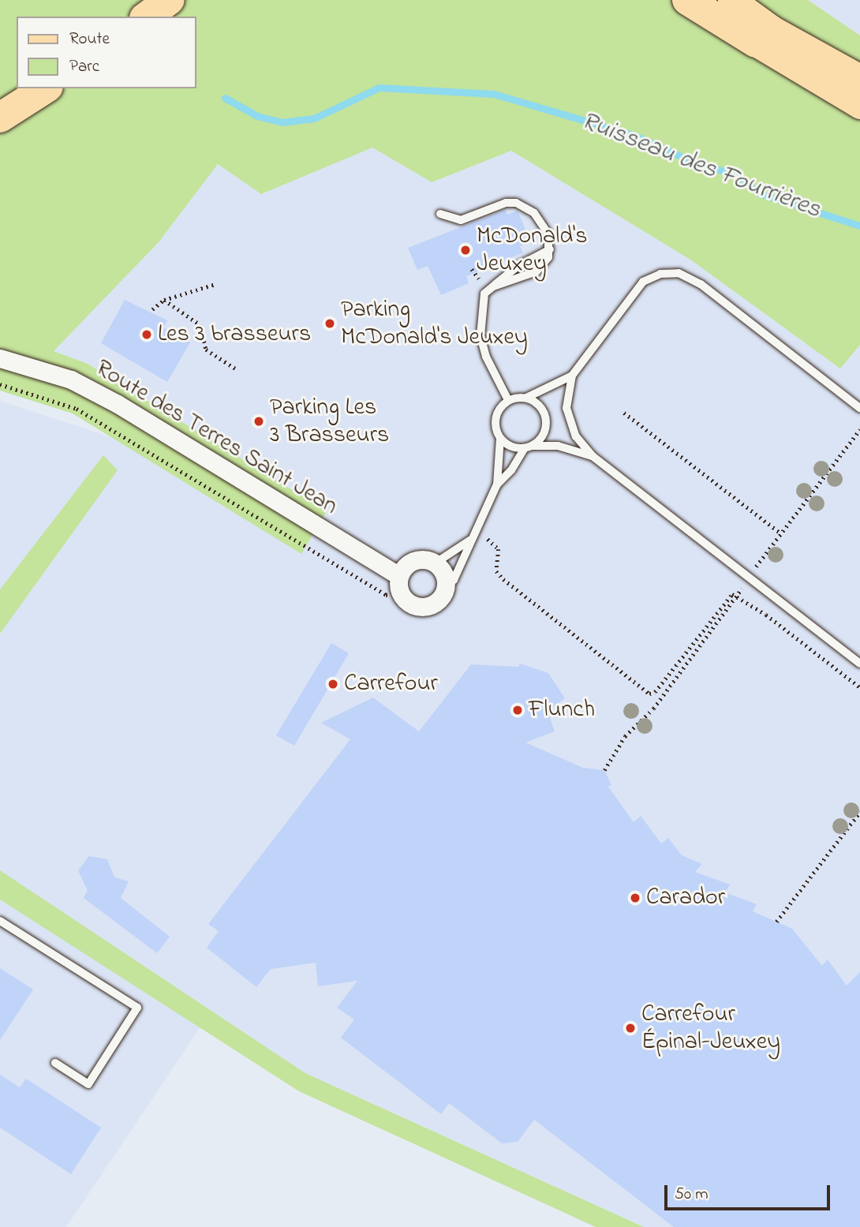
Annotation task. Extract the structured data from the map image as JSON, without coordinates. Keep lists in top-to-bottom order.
{
  "streets": {
    "street": ["Route des Terres Saint Jean"]
  },
  "water": ["Ruisseau des Fourrières"],
  "places": [
    "McDonald's Jeuxey",
    "Parking McDonald's Jeuxey",
    "Les 3 brasseurs",
    "Parking Les 3 Brasseurs",
    "Carrefour",
    "Flunch",
    "Carador",
    "Carrefour Épinal-Jeuxey"
  ],
  "legend": ["Route", "Parc"],
  "scale_bar": "50 m"
}
